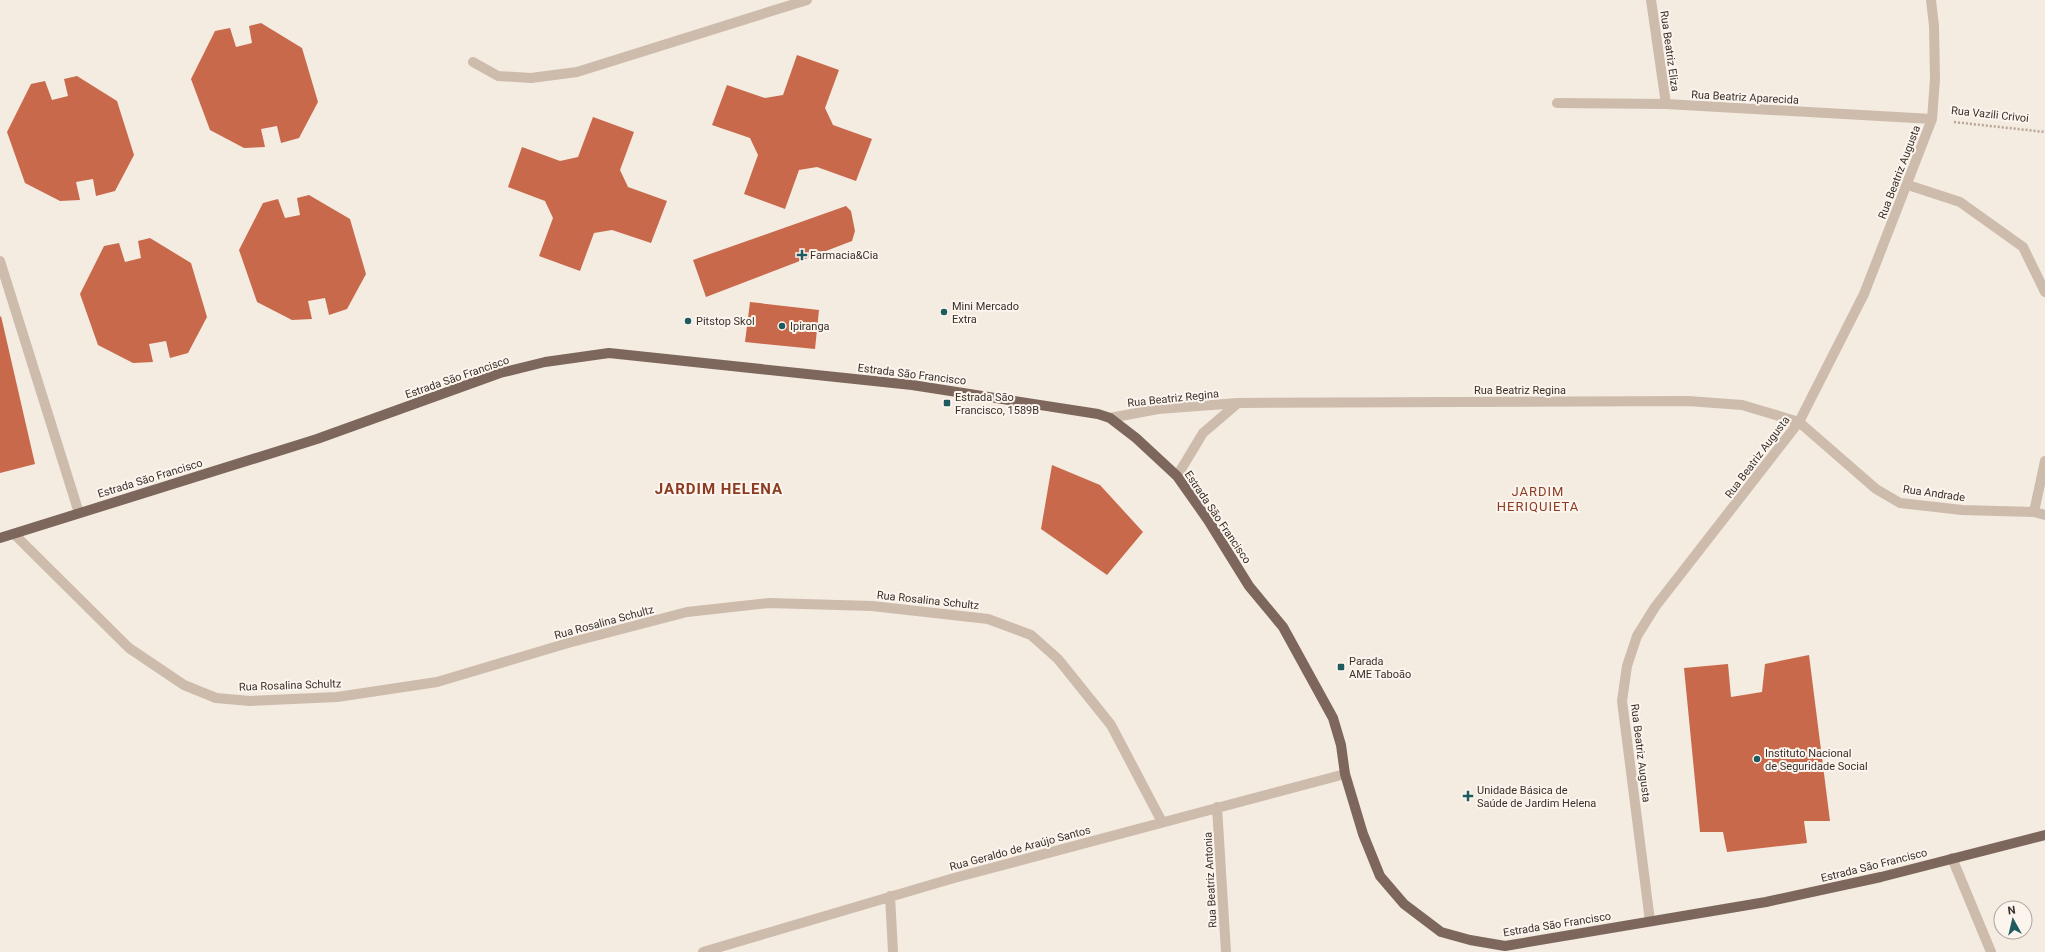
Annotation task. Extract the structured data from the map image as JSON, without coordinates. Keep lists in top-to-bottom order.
{
  "streets": {
    "main road": ["Estrada São Francisco"],
    "street": [
      "Rua Beatriz Eliza",
      "Rua Beatriz Aparecida",
      "Rua Beatriz Augusta",
      "Rua Beatriz Regina",
      "Rua Andrade",
      "Rua Rosalina Schultz",
      "Rua Geraldo de Araújo Santos",
      "Rua Beatriz Antonia"
    ],
    "path": ["Rua Vazili Crivoi"]
  },
  "crossings": [
    ["Rua Beatriz Eliza", "Rua Beatriz Aparecida"],
    ["Rua Beatriz Aparecida", "Rua Vazili Crivoi"],
    ["Rua Beatriz Aparecida", "Rua Beatriz Augusta"],
    ["Rua Vazili Crivoi", "Rua Beatriz Augusta"],
    ["Rua Beatriz Augusta", "Estrada São Francisco"],
    ["Rua Beatriz Augusta", "Rua Beatriz Regina"],
    ["Rua Beatriz Augusta", "Rua Andrade"],
    ["Estrada São Francisco", "Rua Beatriz Regina"],
    ["Estrada São Francisco", "Rua Rosalina Schultz"],
    ["Estrada São Francisco", "Rua Geraldo de Araújo Santos"],
    ["Rua Beatriz Regina", "Rua Andrade"],
    ["Rua Rosalina Schultz", "Rua Geraldo de Araújo Santos"],
    ["Rua Geraldo de Araújo Santos", "Rua Beatriz Antonia"]
  ],
  "districts": ["JARDIM HELENA", "JARDIM HERIQUIETA"],
  "places": {
    "health": ["Farmacia&Cia", "Unidade Básica de Saúde de Jardim Helena"],
    "other": [
      "Mini Mercado Extra",
      "Pitstop Skol",
      "Ipiranga",
      "Instituto Nacional de Seguridade Social"
    ],
    "transit": ["Estrada São Francisco, 1589B", "Parada AME Taboão"]
  },
  "north": "top"
}
